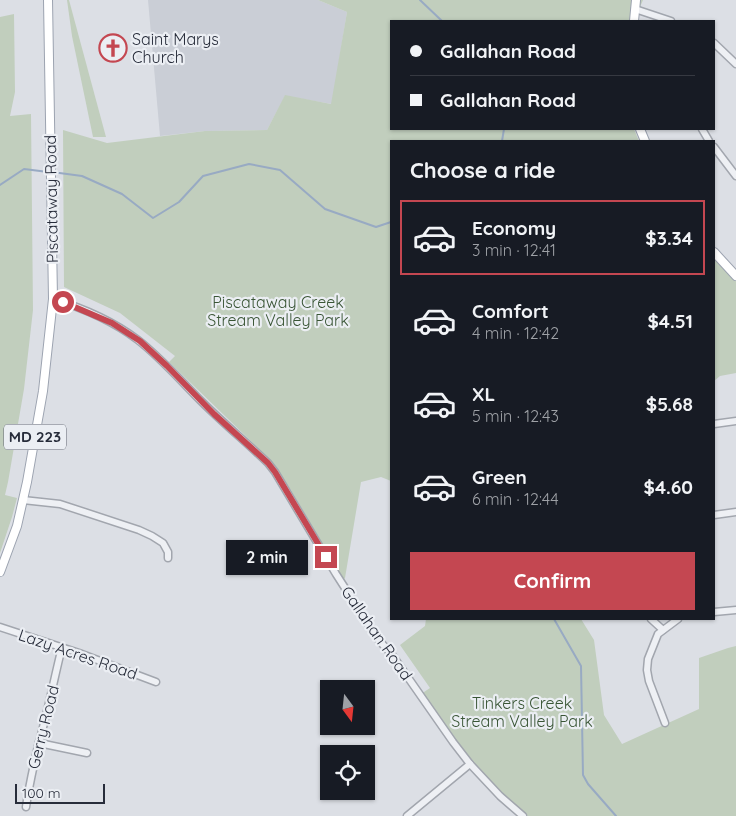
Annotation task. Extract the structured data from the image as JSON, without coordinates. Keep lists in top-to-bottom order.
{
  "streets": {
    "main road": ["Piscataway Road", "MD 223"],
    "street": ["Gallahan Road", "Lazy Acres Road", "Gerry Road"]
  },
  "crossings": [
    ["Piscataway Road", "Gallahan Road"],
    ["Lazy Acres Road", "Gerry Road"]
  ],
  "parks": ["Piscataway Creek Stream Valley Park", "Tinkers Creek Stream Valley Park"],
  "places": {
    "church": ["Saint Marys Church"]
  },
  "scale_bar": "100 m",
  "north": "bottom",
  "page": {
    "banner": ["Gallahan Road", "Gallahan Road"],
    "heading": "Choose a ride",
    "list": [
      {
        "name": "Economy",
        "note": "3 min · 12:41",
        "value": "$3.34"
      },
      {
        "name": "Comfort",
        "note": "4 min · 12:42",
        "value": "$4.51"
      },
      {
        "name": "XL",
        "note": "5 min · 12:43",
        "value": "$5.68"
      },
      {
        "name": "Green",
        "note": "6 min · 12:44",
        "value": "$4.60"
      }
    ],
    "bubble": "2 min",
    "buttons": "Confirm",
    "scale": "100 m"
  }
}
